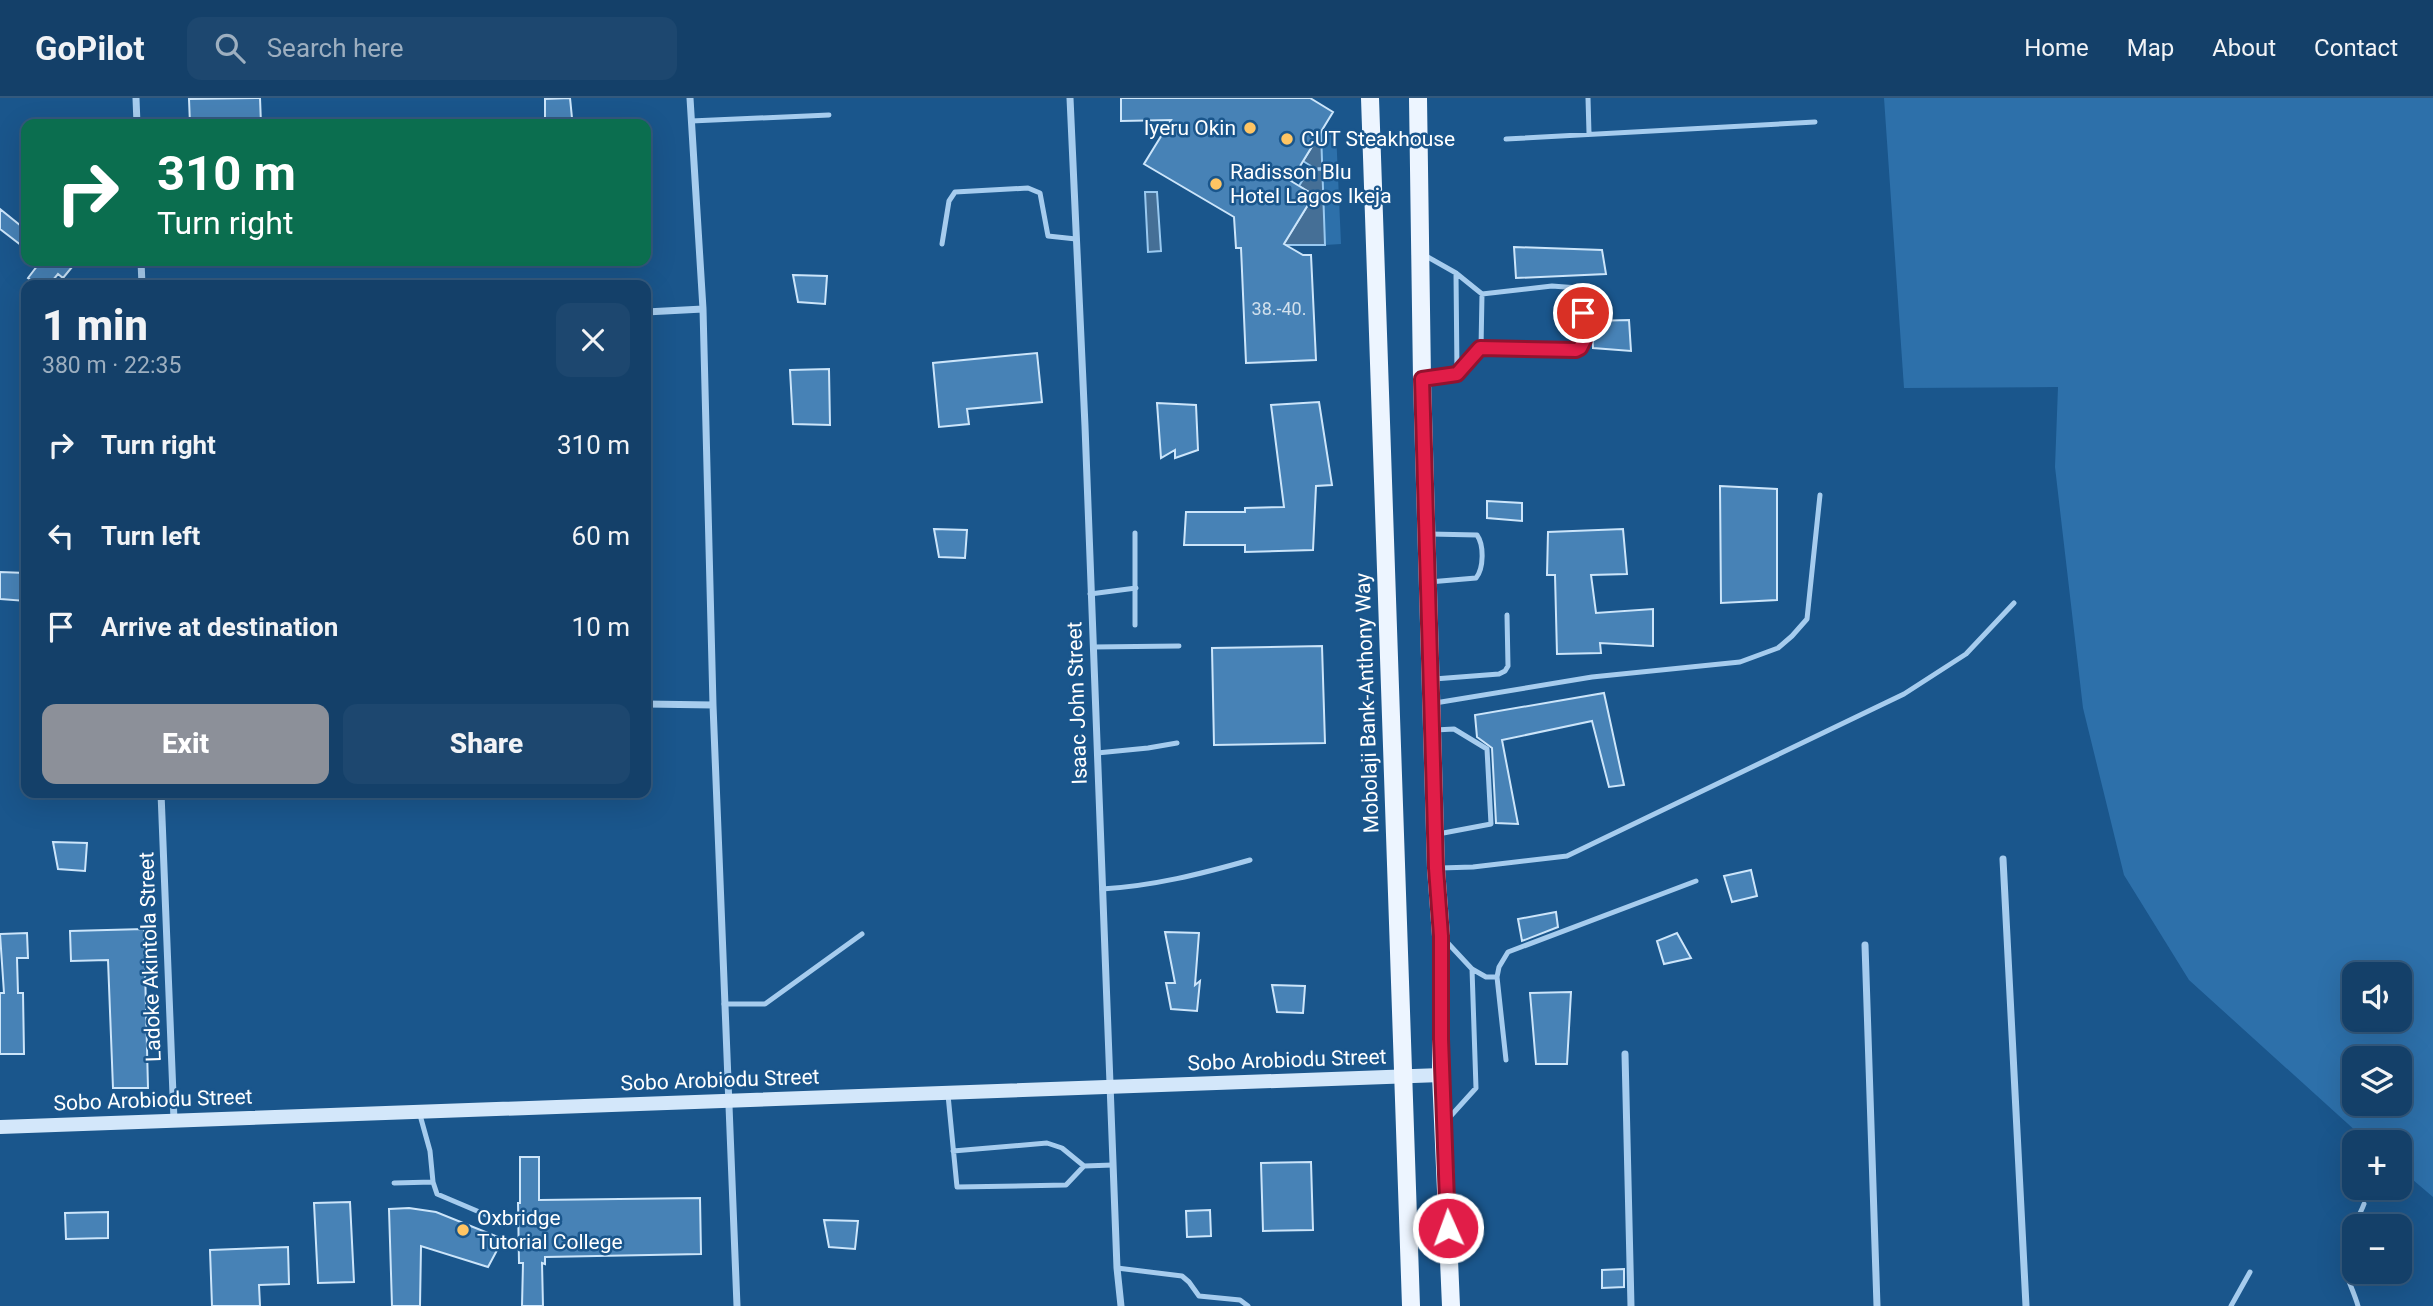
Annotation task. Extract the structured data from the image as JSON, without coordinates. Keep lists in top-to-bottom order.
{
  "streets": {
    "main road": ["Mobolaji Bank-Anthony Way"],
    "street": ["Isaac John Street", "Ladoke Akintola Street", "Sobo Arobiodu Street"]
  },
  "crossings": [
    ["Isaac John Street", "Sobo Arobiodu Street"],
    ["Mobolaji Bank-Anthony Way", "Sobo Arobiodu Street"],
    ["Ladoke Akintola Street", "Sobo Arobiodu Street"]
  ],
  "places": [
    "Iyeru Okin",
    "CUT Steakhouse",
    "Radisson Blu Hotel Lagos Ikeja",
    "Oxbridge Tutorial College"
  ],
  "house_numbers": ["38.-40."],
  "page": {
    "header": "GoPilot",
    "search": "Search here",
    "nav": [
      "Home",
      "Map",
      "About",
      "Contact"
    ],
    "turn": ["310 m", "Turn right"],
    "heading": ["1 min", "380 m · 22:35"],
    "list": [
      {
        "name": "Turn right",
        "value": "310 m"
      },
      {
        "name": "Turn left",
        "value": "60 m"
      },
      {
        "name": "Arrive at destination",
        "value": "10 m"
      }
    ],
    "buttons": ["Exit", "Share"],
    "map_buttons": ["+", "−"]
  }
}
